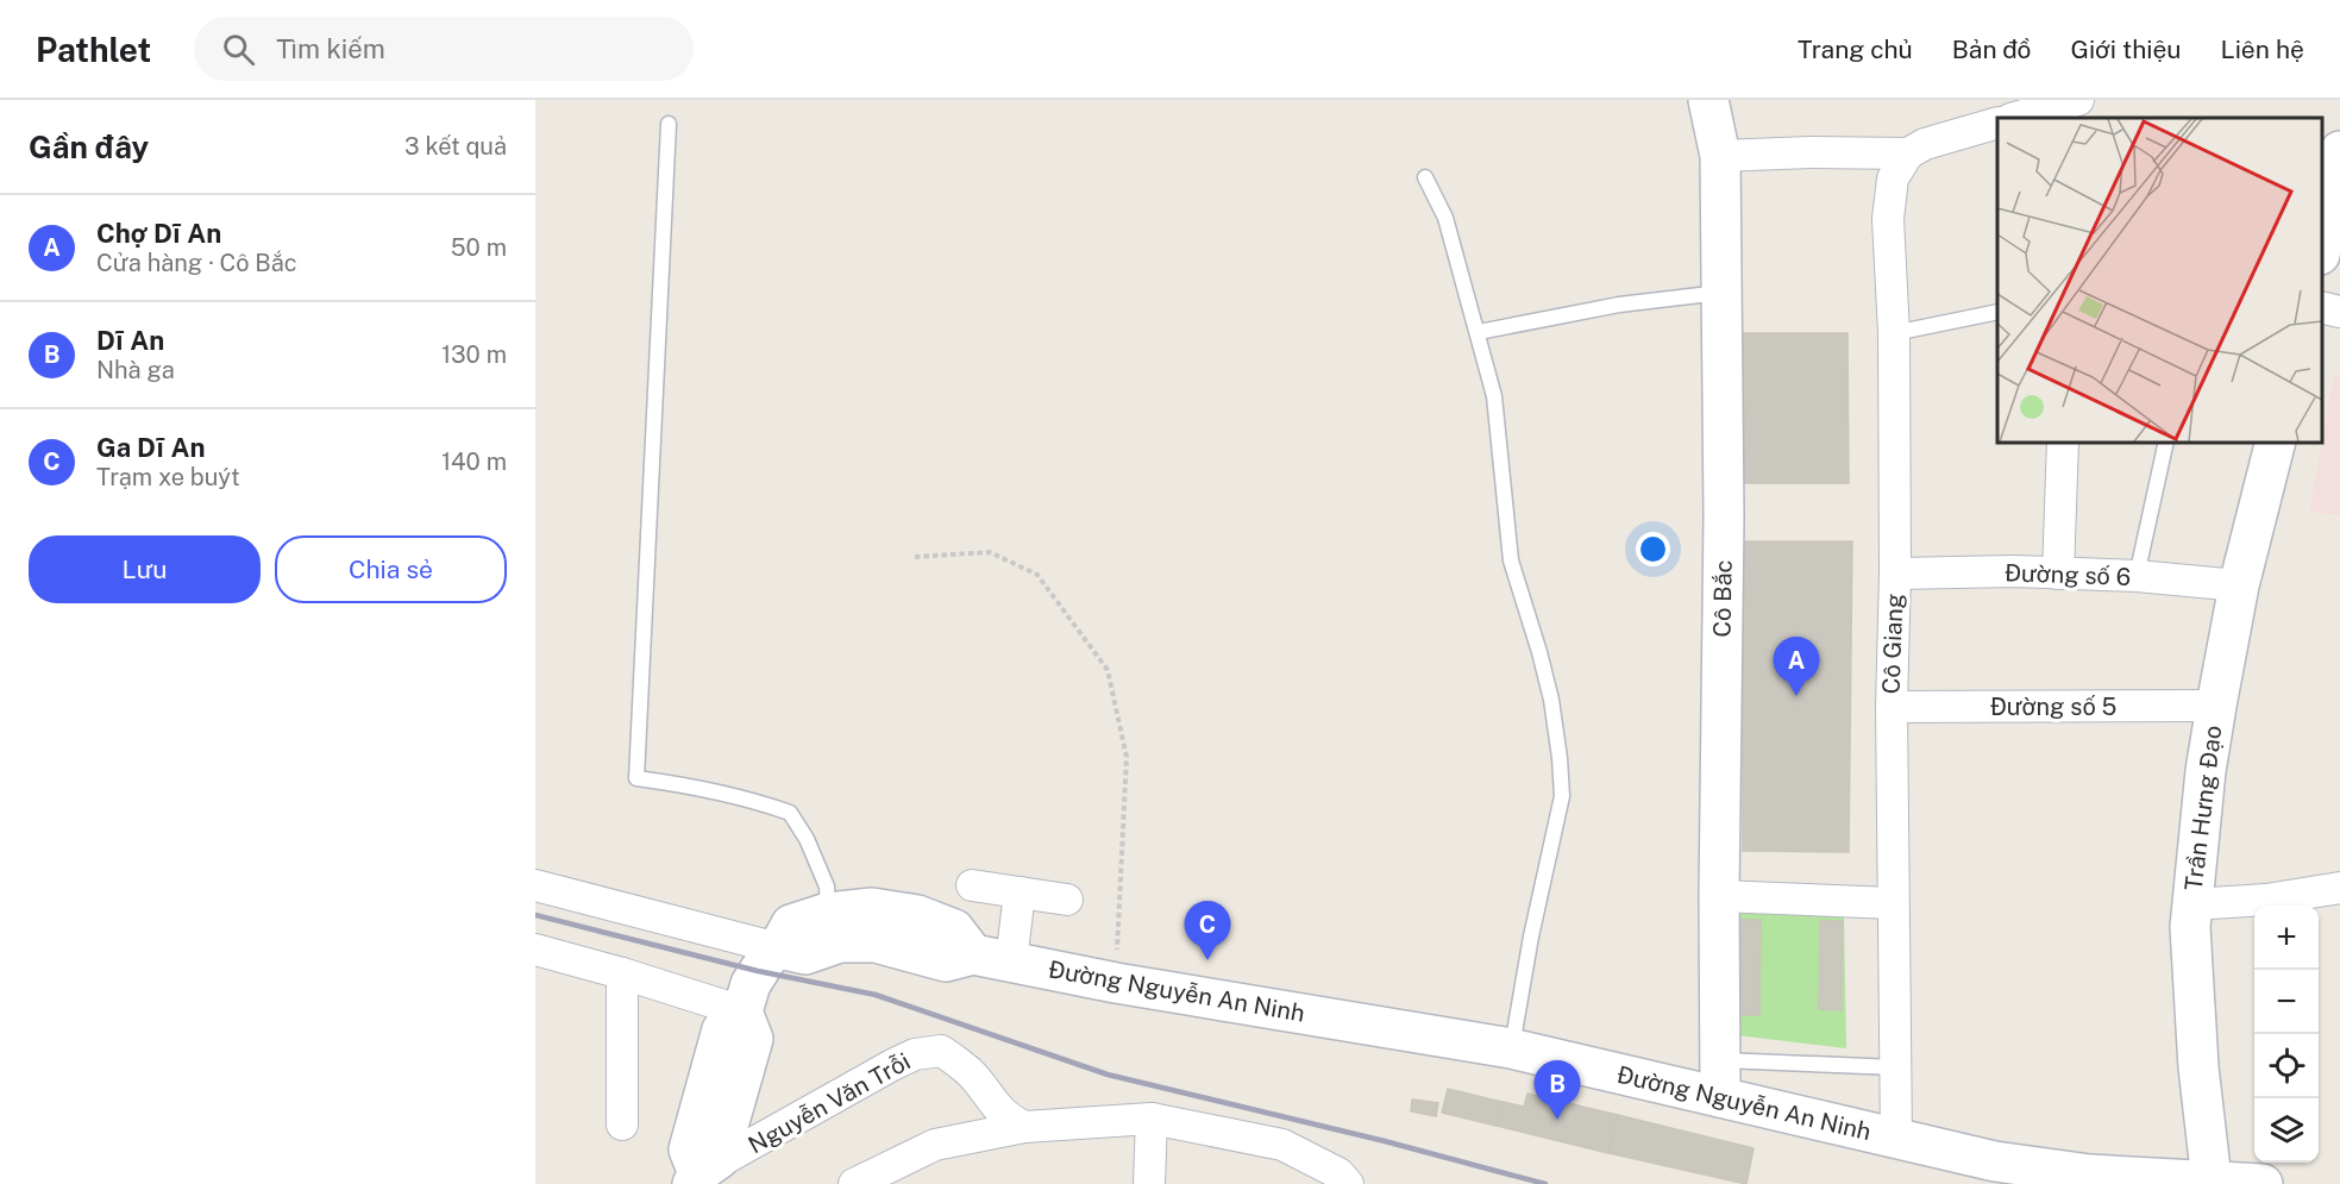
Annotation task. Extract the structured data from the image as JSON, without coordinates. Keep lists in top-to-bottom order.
{
  "streets": {
    "main road": ["Cô Bắc", "Trần Hưng Đạo", "Đường Nguyễn An Ninh"],
    "street": [
      "Đường số 6",
      "Cô Giang",
      "Đường số 5",
      "Nguyễn Văn Trỗi"
    ]
  },
  "crossings": [
    ["Đường số 6", "Cô Giang"],
    ["Đường số 6", "Trần Hưng Đạo"],
    ["Cô Bắc", "Đường Nguyễn An Ninh"],
    ["Cô Giang", "Đường số 5"],
    ["Cô Giang", "Đường Nguyễn An Ninh"],
    ["Đường số 5", "Trần Hưng Đạo"],
    ["Trần Hưng Đạo", "Đường Nguyễn An Ninh"]
  ],
  "page": {
    "header": "Pathlet",
    "search": "Tìm kiếm",
    "nav": [
      "Trang chủ",
      "Bản đồ",
      "Giới thiệu",
      "Liên hệ"
    ],
    "heading": ["Gần đây", "3 kết quả"],
    "list": [
      {
        "mark": "A",
        "name": "Chợ Dĩ An",
        "note": "Cửa hàng · Cô Bắc",
        "value": "50 m"
      },
      {
        "mark": "B",
        "name": "Dĩ An",
        "note": "Nhà ga",
        "value": "130 m"
      },
      {
        "mark": "C",
        "name": "Ga Dĩ An",
        "note": "Trạm xe buýt",
        "value": "140 m"
      }
    ],
    "buttons": ["Lưu", "Chia sẻ"],
    "pins": ["A", "C", "B"],
    "map_buttons": ["+", "−"]
  }
}
